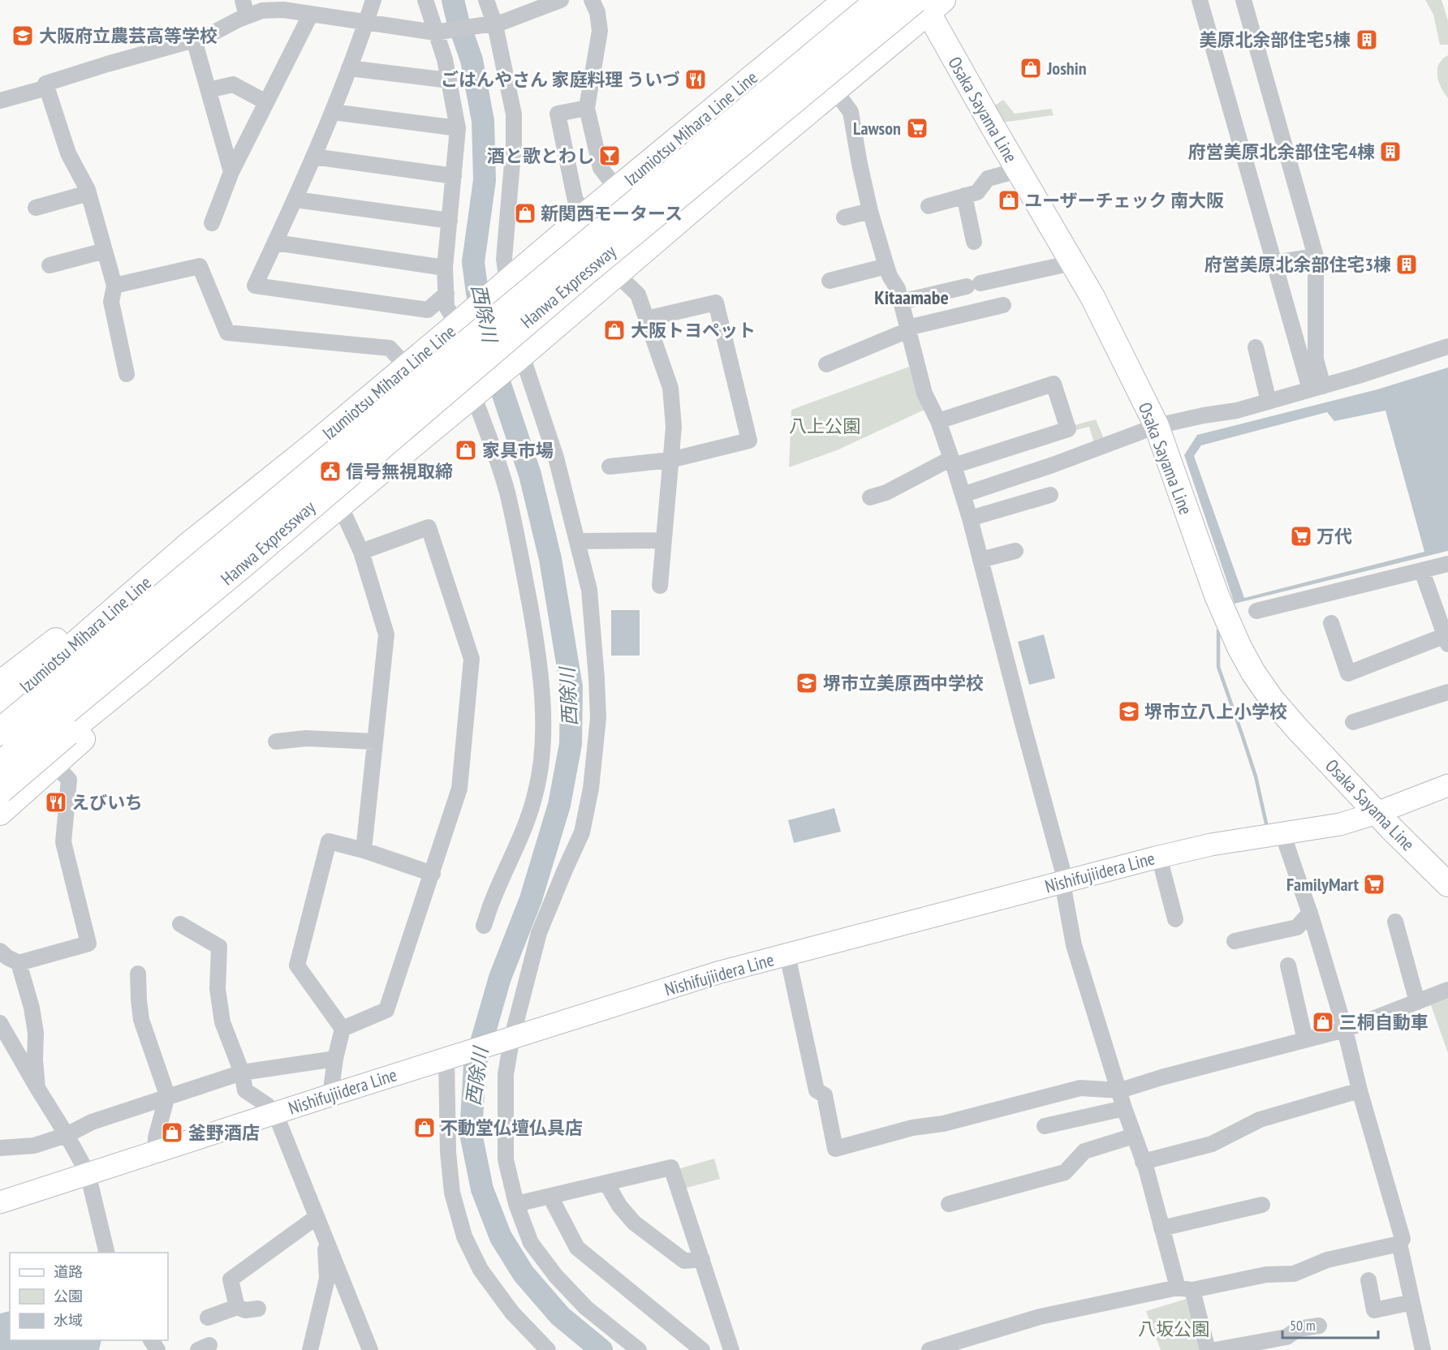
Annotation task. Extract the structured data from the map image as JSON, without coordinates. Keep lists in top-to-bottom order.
{
  "streets": {
    "highway": ["Hanwa Expressway"],
    "main road": ["Osaka Sayama Line", "Izumiotsu Mihara Line Line", "Nishifujiidera Line"]
  },
  "crossings": [
    ["Osaka Sayama Line", "Hanwa Expressway"],
    ["Osaka Sayama Line", "Nishifujiidera Line"]
  ],
  "districts": ["Kitaamabe"],
  "water": ["西除川"],
  "parks": ["八上公園", "八坂公園"],
  "places": {
    "school or university": ["大阪府立農芸高等学校", "堺市立美原西中学校", "堺市立八上小学校"],
    "building": ["美原北余部住宅5棟", "府営美原北余部住宅4棟", "府営美原北余部住宅3棟"],
    "shop": [
      "Joshin",
      "ユーザーチェック 南大阪",
      "新関西モータース",
      "大阪トヨペット",
      "家具市場",
      "三桐自動車",
      "不動堂仏壇仏具店",
      "釜野酒店"
    ],
    "restaurant": ["ごはんやさん 家庭料理 ういづ", "えびいち"],
    "supermarket": ["Lawson", "万代", "FamilyMart"],
    "bar": ["酒と歌とわし"],
    "public building": ["信号無視取締"]
  },
  "legend": ["道路", "公園", "水域"],
  "scale_bar": "50 m"
}
